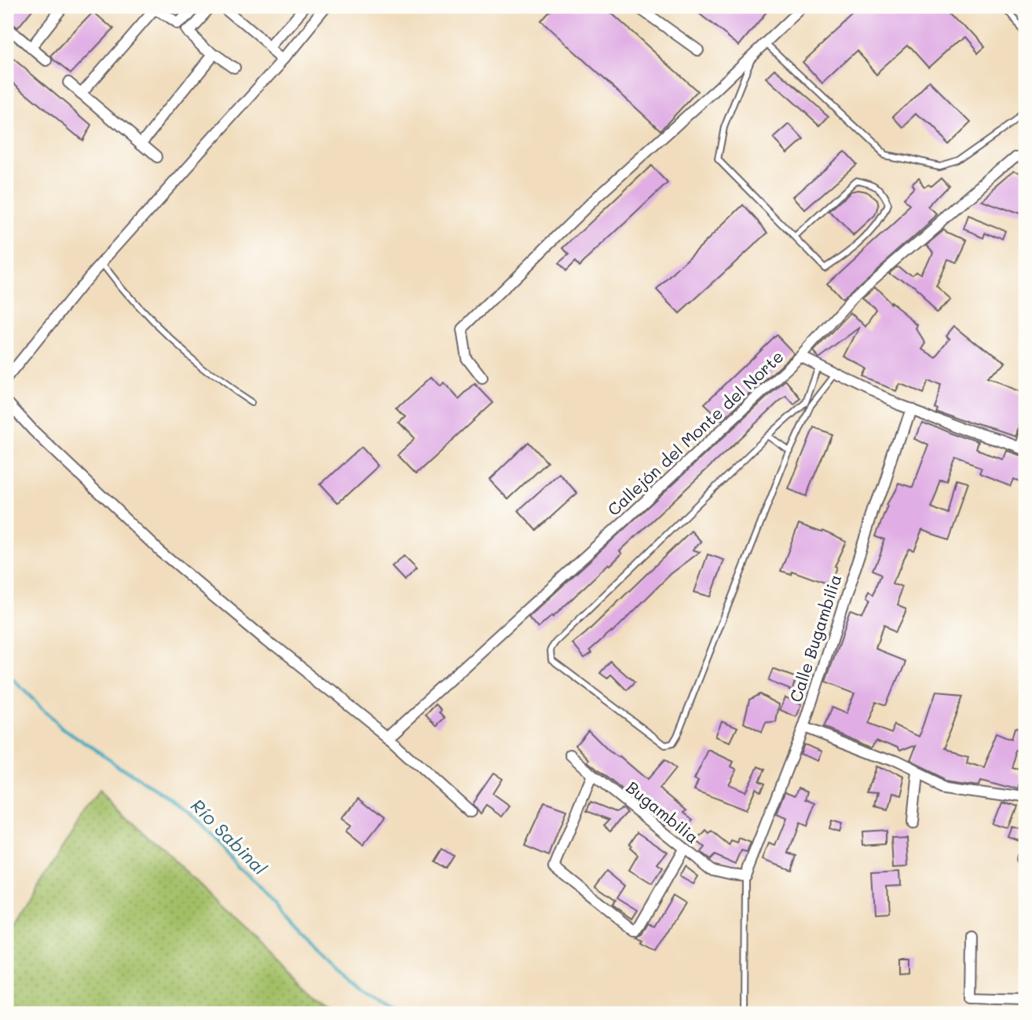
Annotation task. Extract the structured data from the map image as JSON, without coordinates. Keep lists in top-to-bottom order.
{
  "streets": {
    "street": ["Callejón del Monte del Norte", "Calle Bugambilia", "Bugambilia"]
  },
  "crossings": [
    ["Calle Bugambilia", "Bugambilia"]
  ],
  "water": ["Río Sabinal"]
}
